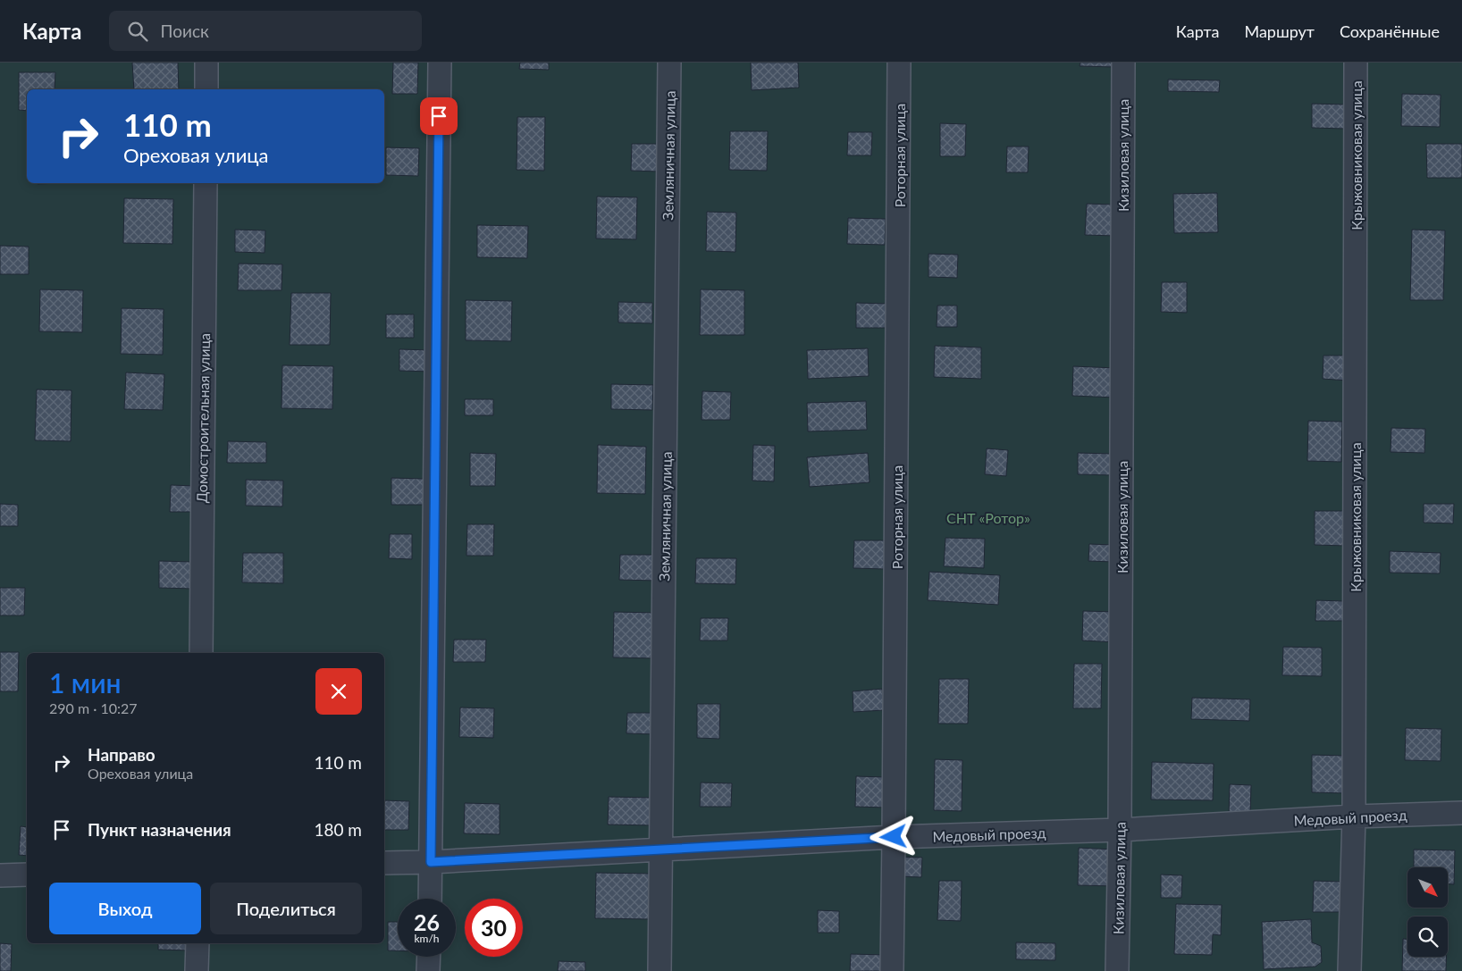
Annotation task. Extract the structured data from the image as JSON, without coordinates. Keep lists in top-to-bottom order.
{
  "streets": {
    "street": [
      "Земляничная улица",
      "Роторная улица",
      "Кизиловая улица",
      "Крыжовниковая улица",
      "Домостроительная улица",
      "Медовый проезд"
    ]
  },
  "crossings": [
    ["Земляничная улица", "Медовый проезд"],
    ["Роторная улица", "Медовый проезд"],
    ["Кизиловая улица", "Медовый проезд"],
    ["Крыжовниковая улица", "Медовый проезд"]
  ],
  "parks": ["СНТ «Ротор»"],
  "north": "bottom right",
  "page": {
    "header": "Карта",
    "search": "Поиск",
    "nav": ["Карта", "Маршрут", "Сохранённые"],
    "turn": ["110 m", "Ореховая улица"],
    "heading": ["1 мин", "290 m · 10:27"],
    "list": [
      {
        "name": "Направо",
        "note": "Ореховая улица",
        "value": "110 m"
      },
      {
        "name": "Пункт назначения",
        "value": "180 m"
      }
    ],
    "buttons": ["Выход", "Поделиться"],
    "speed": "26 km/h",
    "limit": "30"
  }
}
